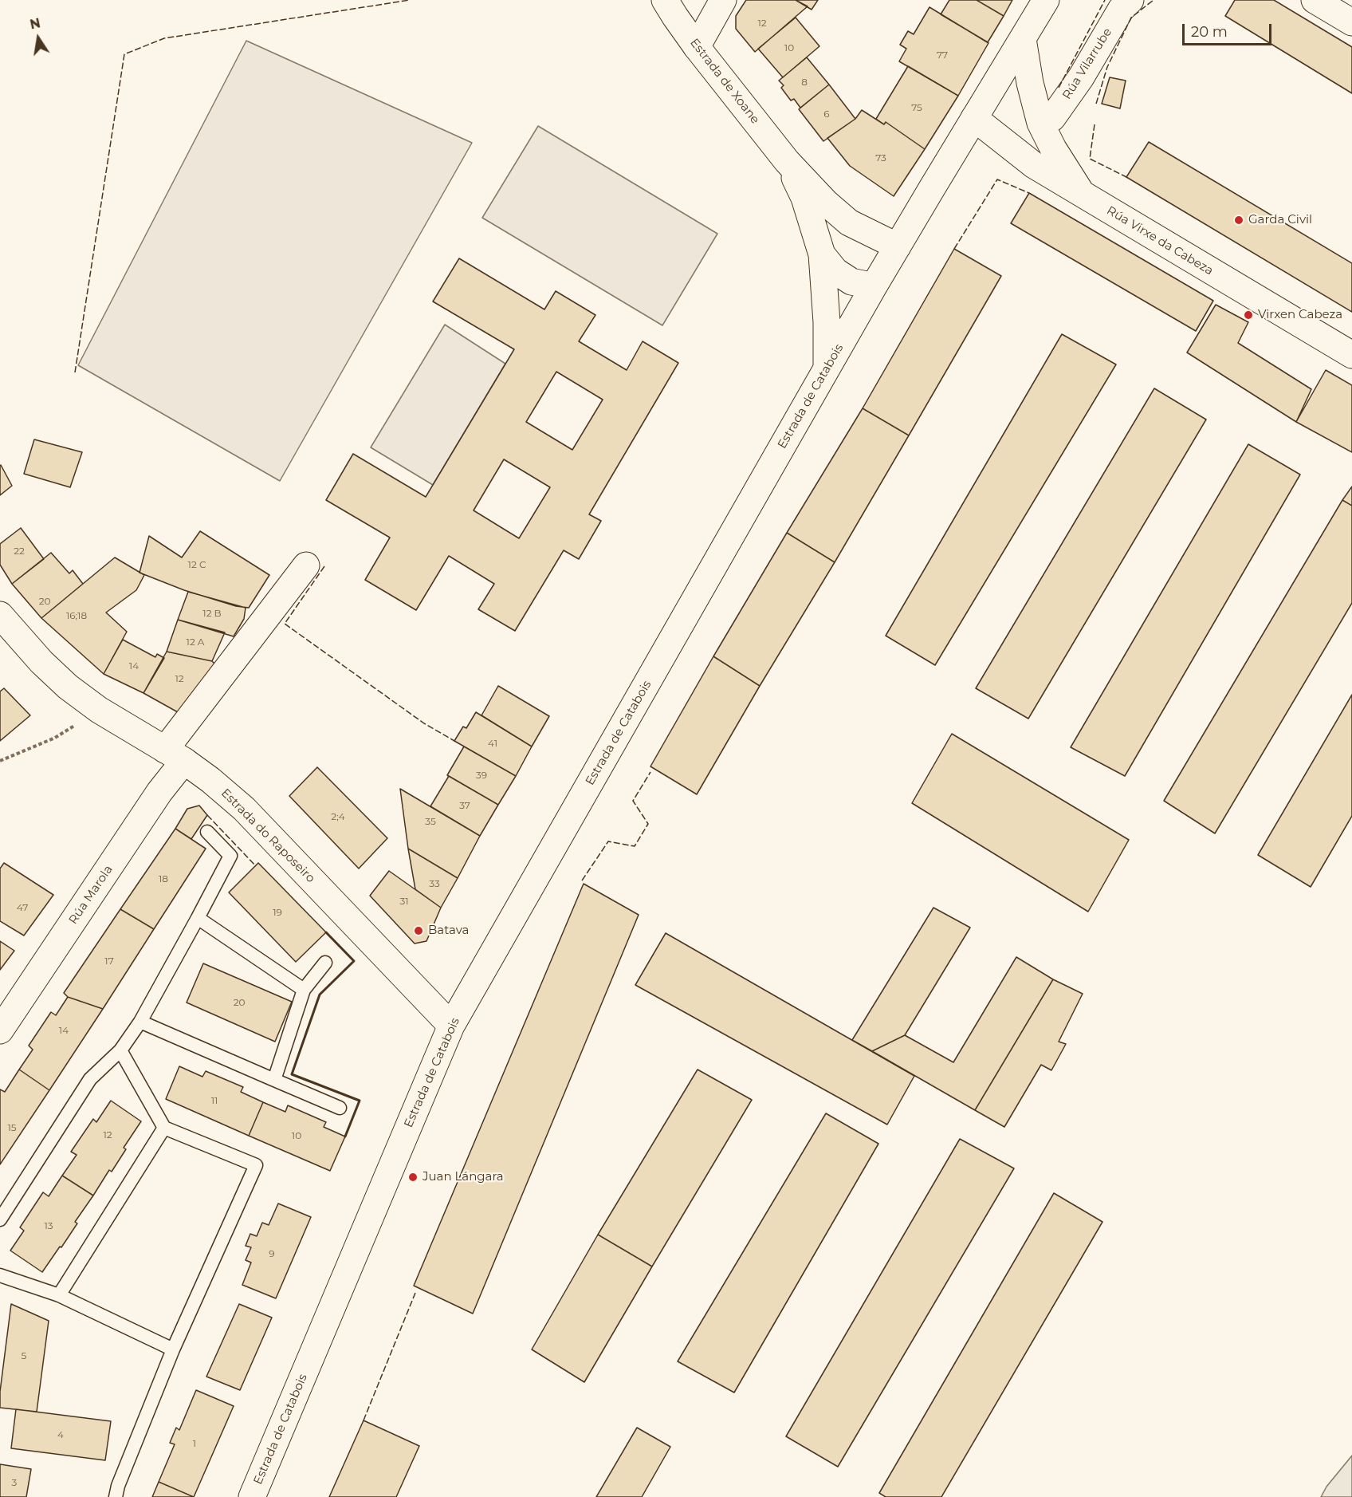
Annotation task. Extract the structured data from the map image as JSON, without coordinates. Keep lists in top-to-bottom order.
{
  "streets": {
    "main road": [
      "Rúa Vilarrube",
      "Estrada de Xoane",
      "Rúa Virxe da Cabeza",
      "Estrada de Catabois",
      "Estrada do Raposeiro",
      "Rúa Marola"
    ]
  },
  "crossings": [
    ["Rúa Virxe da Cabeza", "Estrada de Catabois"],
    ["Estrada de Catabois", "Estrada do Raposeiro"],
    ["Estrada do Raposeiro", "Rúa Marola"]
  ],
  "places": [
    "Garda Civil",
    "Virxen Cabeza",
    "Batava",
    "Juan Lángara"
  ],
  "house_numbers": [
    "12",
    "10",
    "77",
    "8",
    "75",
    "6",
    "73",
    "22",
    "12 C",
    "20",
    "12 B",
    "16;18",
    "12 A",
    "14",
    "12",
    "41",
    "39",
    "37",
    "2;4",
    "35",
    "18",
    "33",
    "31",
    "47",
    "19",
    "17",
    "20",
    "14",
    "11",
    "15",
    "12",
    "10",
    "13",
    "9",
    "5",
    "4",
    "1",
    "3"
  ],
  "scale_bar": "20 m",
  "north": "top"
}
